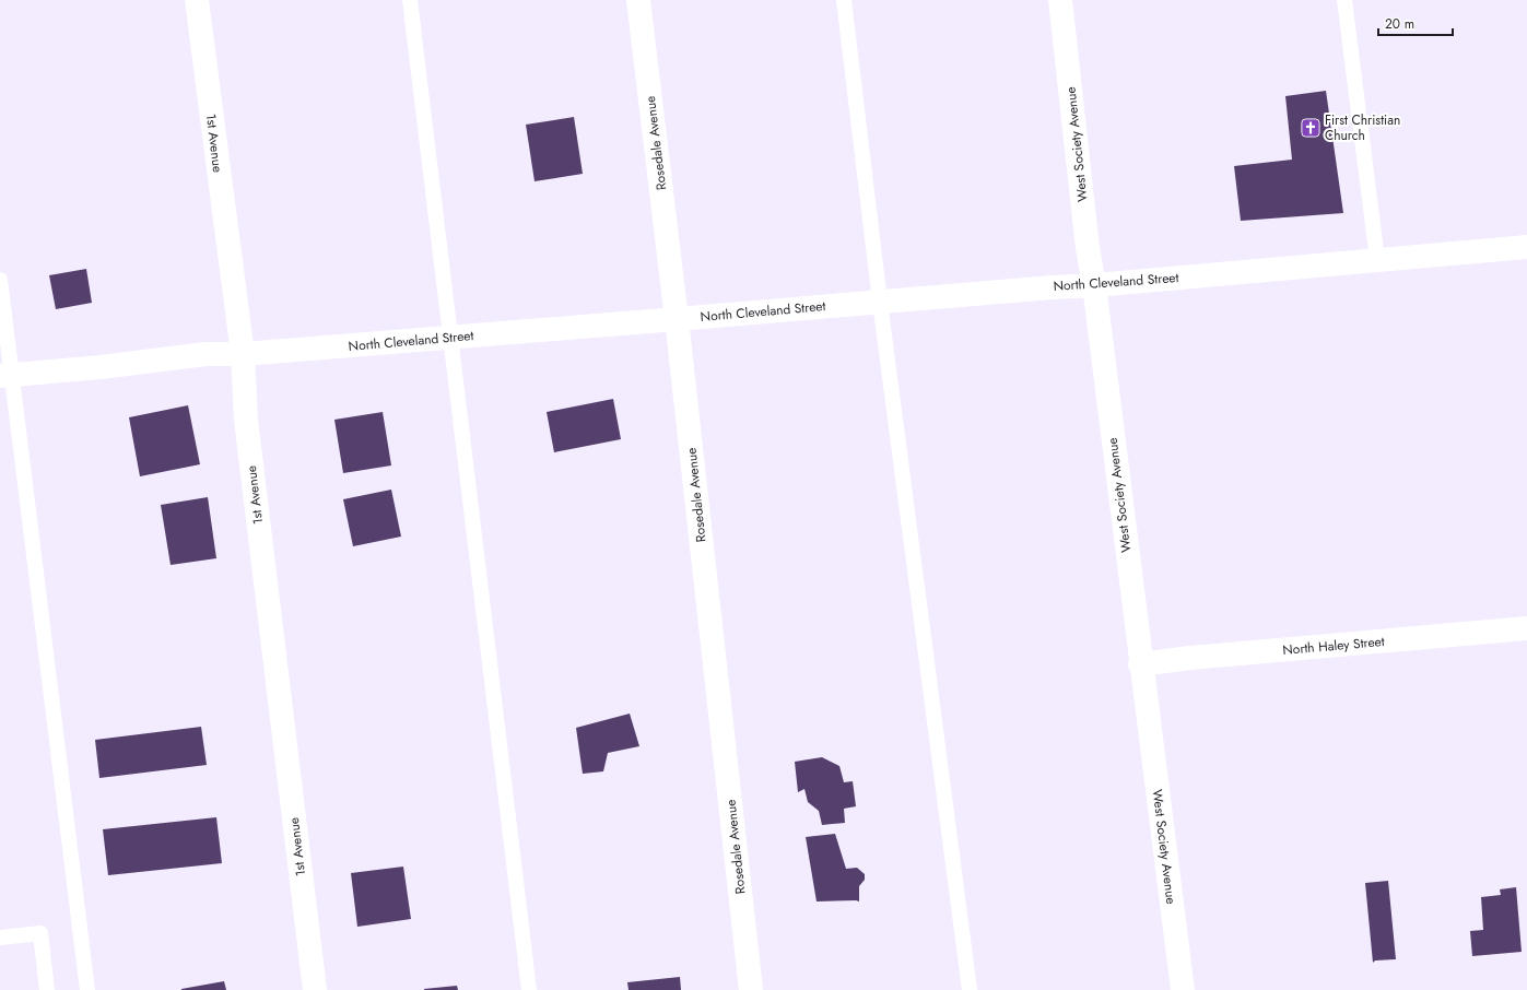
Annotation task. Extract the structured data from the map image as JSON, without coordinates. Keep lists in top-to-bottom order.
{
  "streets": {
    "street": [
      "1st Avenue",
      "Rosedale Avenue",
      "West Society Avenue",
      "North Cleveland Street",
      "North Haley Street"
    ]
  },
  "crossings": [
    ["1st Avenue", "North Cleveland Street"],
    ["Rosedale Avenue", "North Cleveland Street"],
    ["West Society Avenue", "North Cleveland Street"],
    ["West Society Avenue", "North Haley Street"]
  ],
  "places": {
    "church": ["First Christian Church"]
  },
  "scale_bar": "20 m"
}
